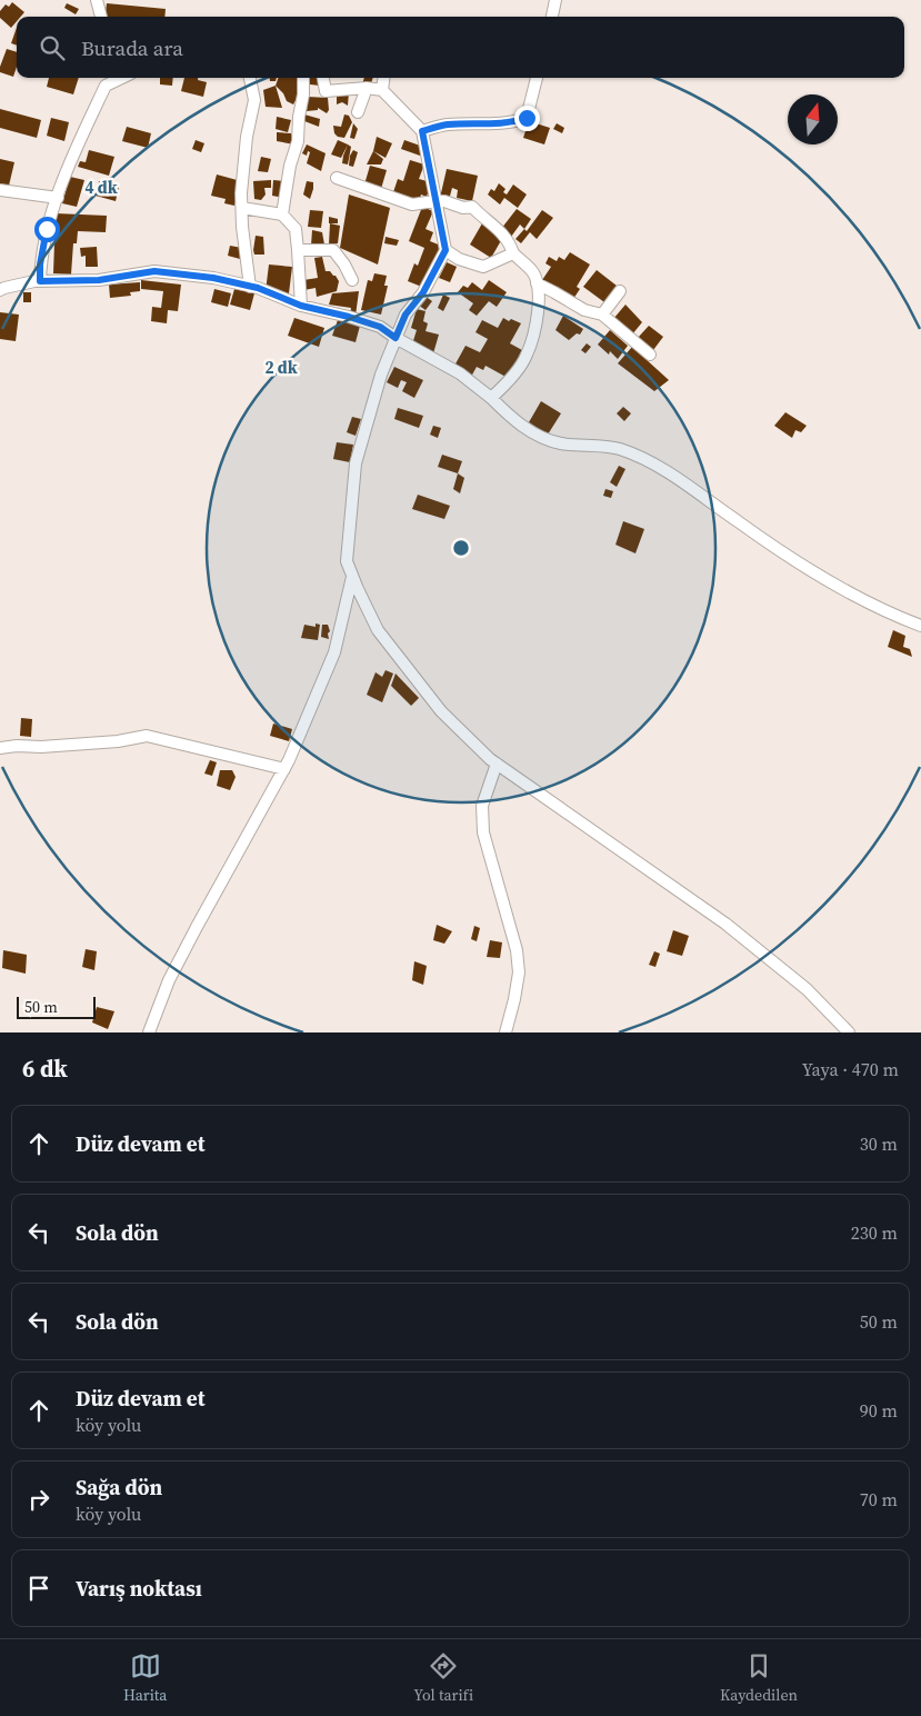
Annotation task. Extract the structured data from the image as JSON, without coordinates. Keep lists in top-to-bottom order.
{
  "scale_bar": "50 m",
  "north": "top",
  "page": {
    "search": "Burada ara",
    "scale": "50 m",
    "heading": ["6 dk", "Yaya · 470 m"],
    "list": [
      ["Düz devam et", "30 m"],
      ["Sola dön", "230 m"],
      ["Sola dön", "50 m"],
      ["Düz devam et", "köy yolu", "90 m"],
      ["Sağa dön", "köy yolu", "70 m"],
      "Varış noktası"
    ],
    "nav": ["Harita", "Yol tarifi", "Kaydedilen"]
  },
  "rings": ["4 dk", "2 dk"]
}
